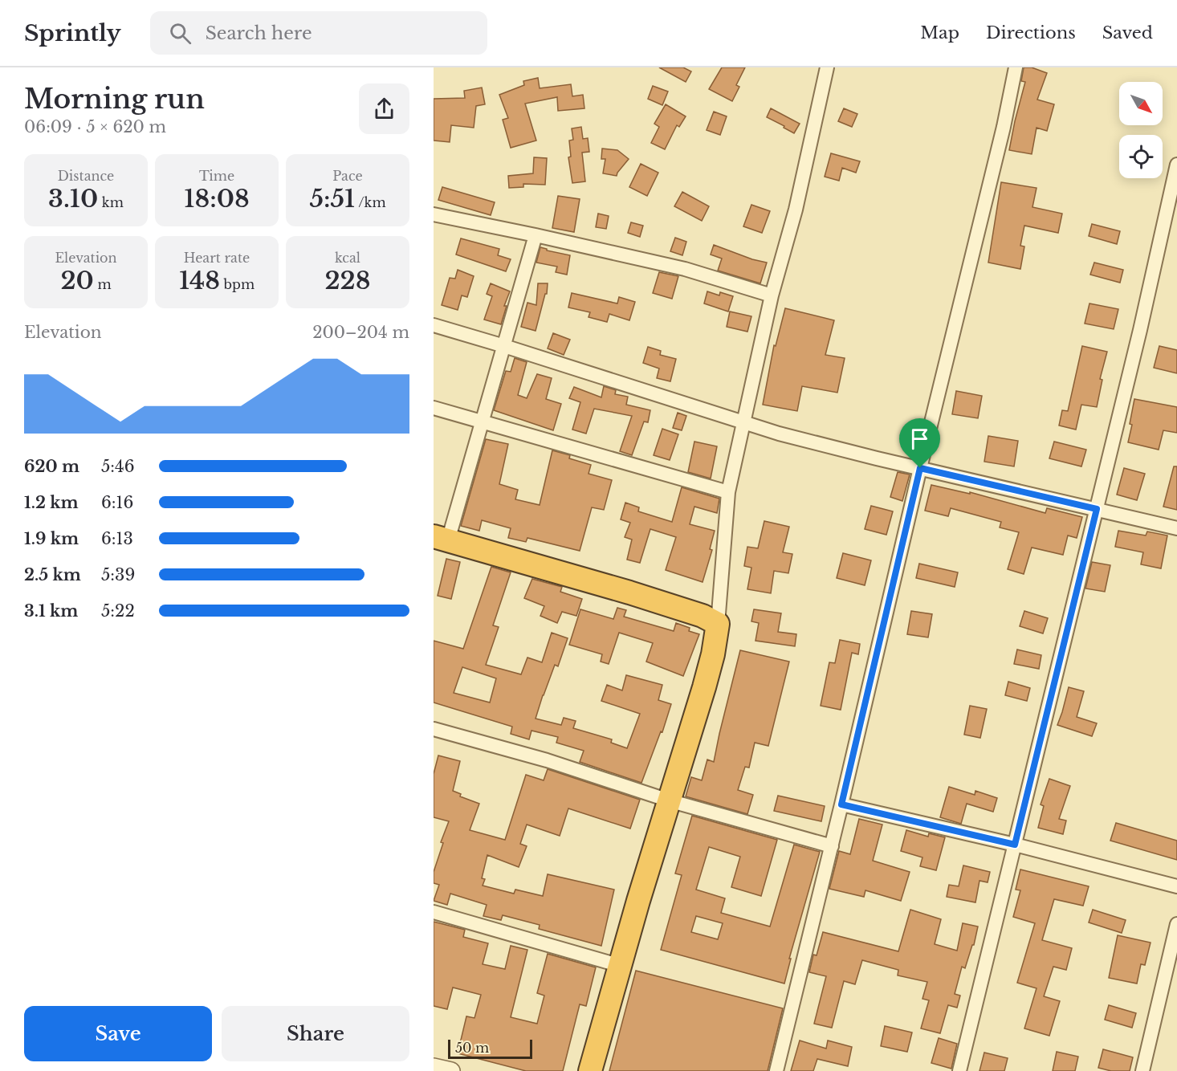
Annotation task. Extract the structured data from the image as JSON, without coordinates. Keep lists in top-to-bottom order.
{
  "scale_bar": "50 m",
  "north": "bottom right",
  "page": {
    "header": "Sprintly",
    "search": "Search here",
    "nav": ["Map", "Directions", "Saved"],
    "heading": ["Morning run", "06:09 · 5 × 620 m"],
    "stats": [
      ["Distance", "3.10 km"],
      ["Time", "18:08"],
      ["Pace", "5:51 /km"],
      ["Elevation", "20 m"],
      ["Heart rate", "148 bpm"],
      ["kcal", "228"]
    ],
    "chart": ["Elevation", "200–204 m"],
    "list": [
      {
        "name": "620 m",
        "note": "5:46"
      },
      {
        "name": "1.2 km",
        "note": "6:16"
      },
      {
        "name": "1.9 km",
        "note": "6:13"
      },
      {
        "name": "2.5 km",
        "note": "5:39"
      },
      {
        "name": "3.1 km",
        "note": "5:22"
      }
    ],
    "buttons": ["Save", "Share"],
    "scale": "50 m"
  }
}
